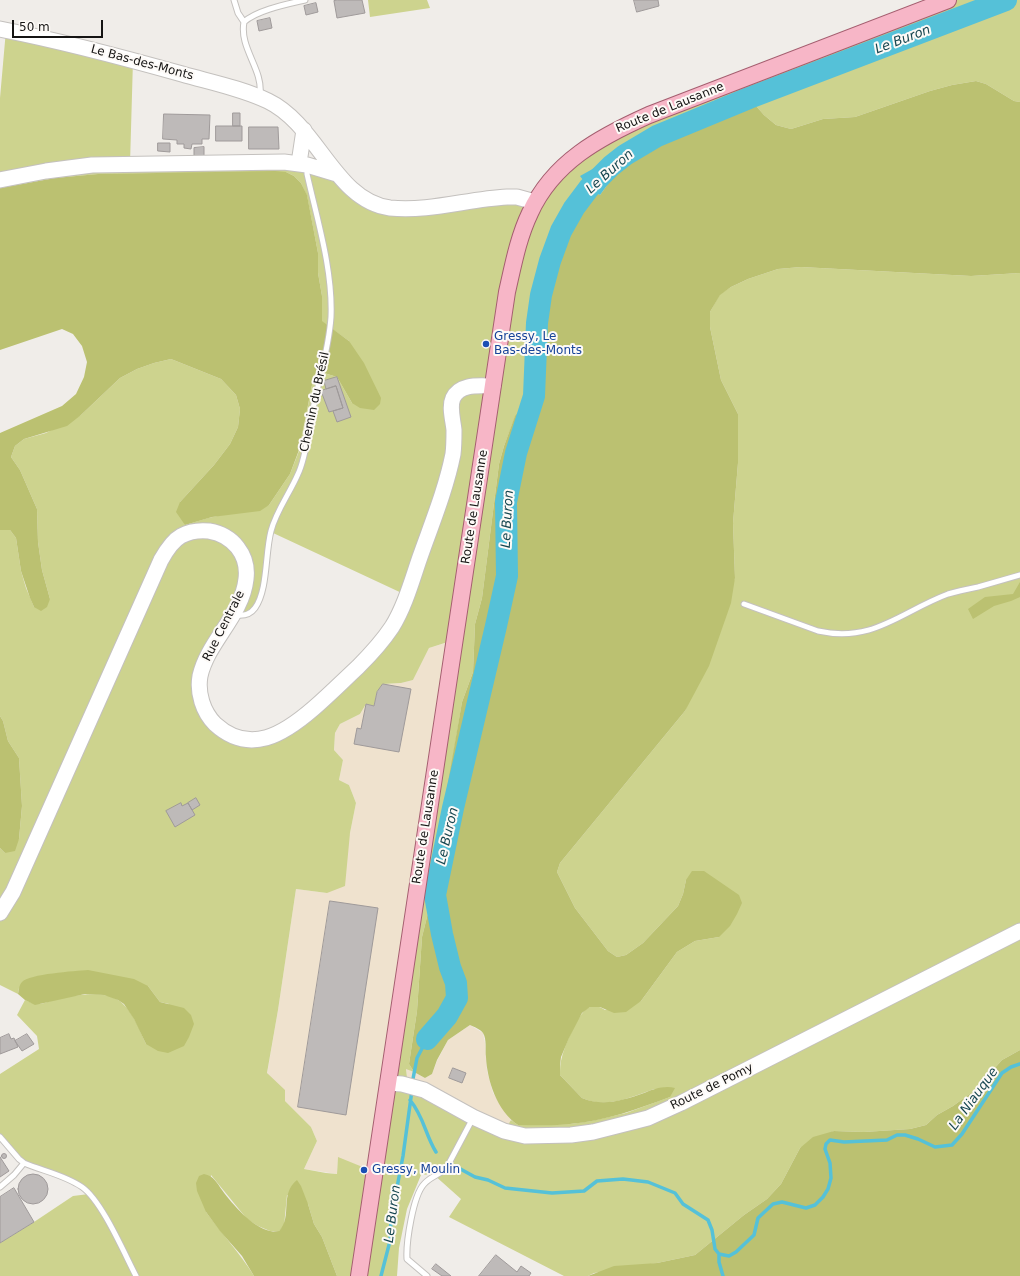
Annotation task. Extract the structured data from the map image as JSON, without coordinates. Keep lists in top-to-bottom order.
{
  "streets": {
    "main road": ["Route de Lausanne"],
    "street": ["Le Bas-des-Monts", "Rue Centrale", "Route de Pomy"],
    "lane": ["Chemin du Brésil"]
  },
  "crossings": [
    ["Le Bas-des-Monts", "Route de Lausanne"],
    ["Route de Lausanne", "Rue Centrale"],
    ["Route de Lausanne", "Route de Pomy"],
    ["Chemin du Brésil", "Rue Centrale"]
  ],
  "water": ["Le Buron", "La Niauque"],
  "places": ["Gressy, Le Bas-des-Monts", "Gressy, Moulin"],
  "scale_bar": "50 m"
}
